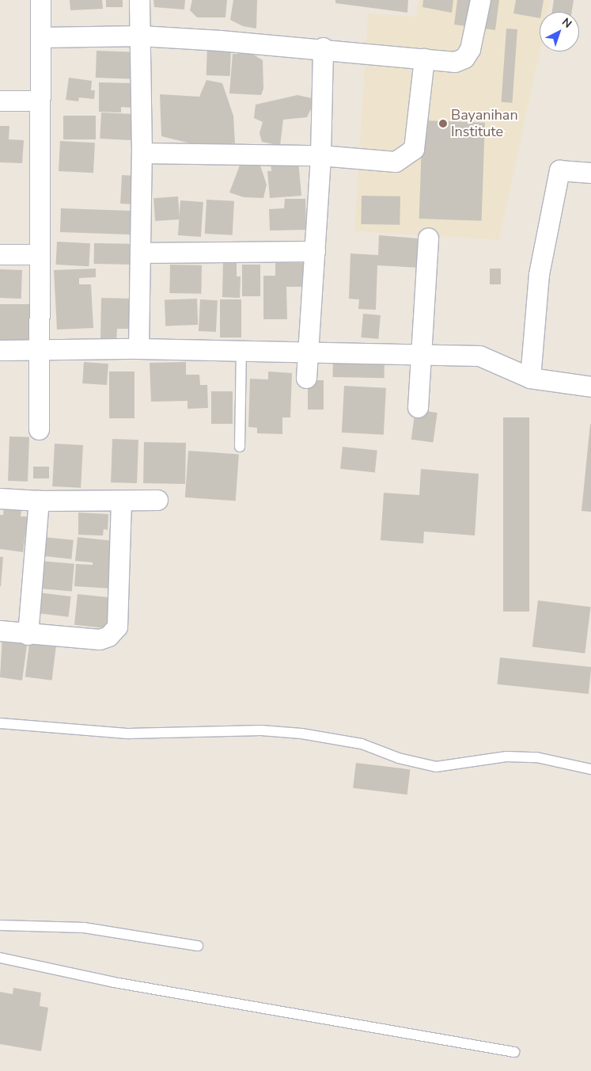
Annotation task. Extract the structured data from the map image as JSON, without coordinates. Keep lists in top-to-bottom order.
{
  "places": ["Bayanihan Institute"],
  "north": "top right"
}
